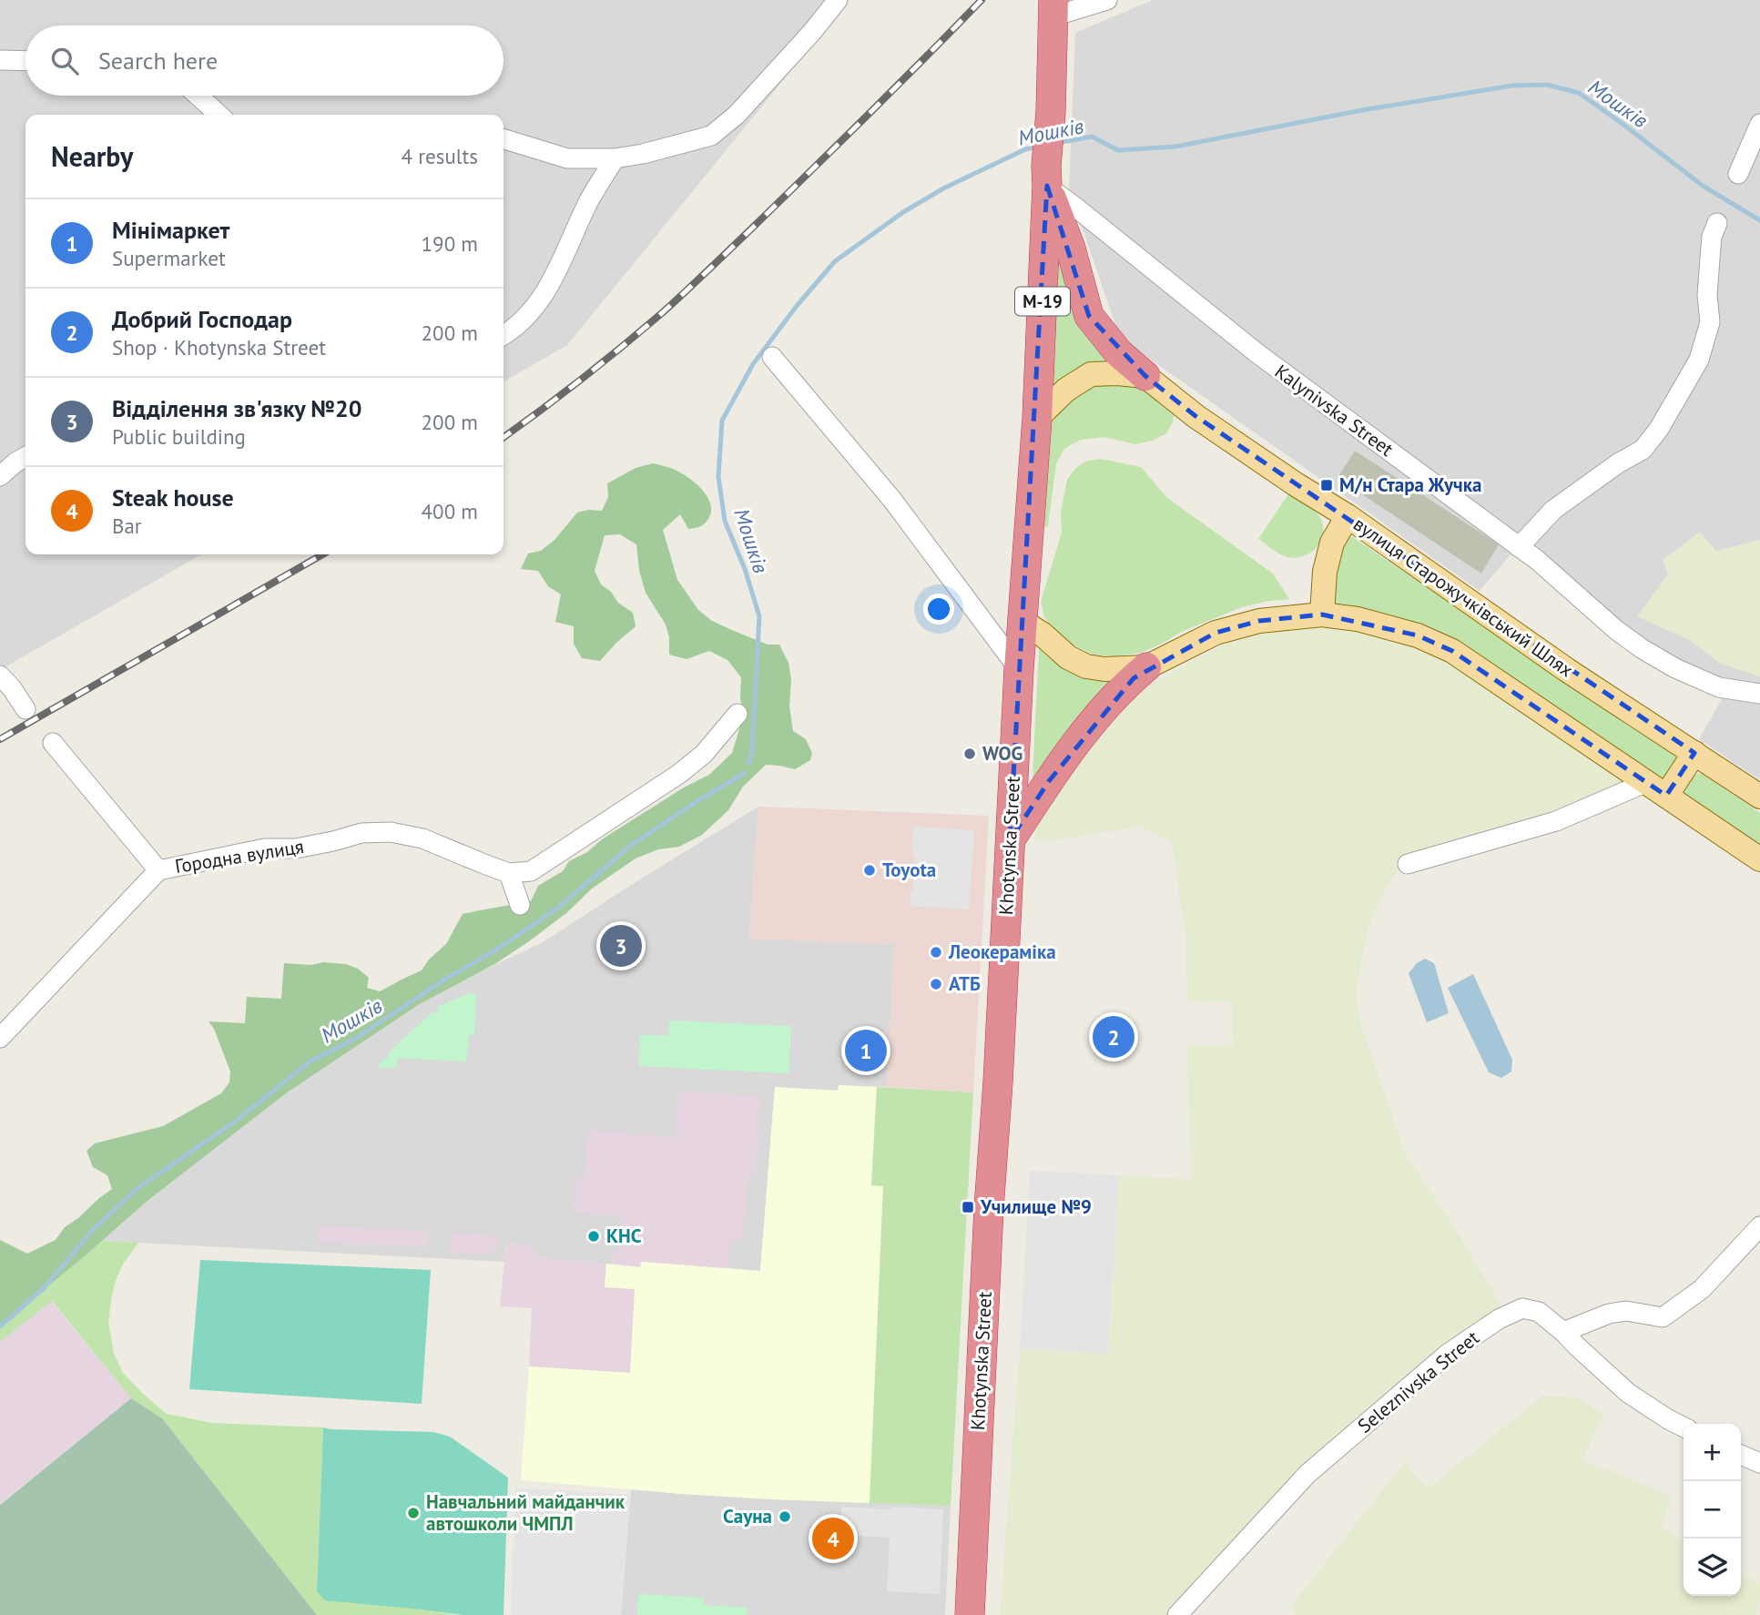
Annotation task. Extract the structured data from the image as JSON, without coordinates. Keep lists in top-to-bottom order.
{
  "streets": {
    "highway": ["М-19", "Khotynska Street"],
    "main road": ["вулиця Старожучківський Шлях"],
    "street": ["Kalynivska Street", "Городна вулиця", "Seleznivska Street"]
  },
  "crossings": [
    ["Kalynivska Street", "Khotynska Street"]
  ],
  "water": ["Мошків"],
  "places": {
    "transit": ["М/н Стара Жучка", "Училище №9"],
    "other": [
      "WOG",
      "Toyota",
      "Леокераміка",
      "АТБ",
      "КНС",
      "Навчальний майданчик автошколи ЧМПЛ",
      "Сауна"
    ]
  },
  "page": {
    "search": "Search here",
    "heading": ["Nearby", "4 results"],
    "list": [
      {
        "mark": "1",
        "name": "Мінімаркет",
        "note": "Supermarket",
        "value": "190 m"
      },
      {
        "mark": "2",
        "name": "Добрий Господар",
        "note": "Shop · Khotynska Street",
        "value": "200 m"
      },
      {
        "mark": "3",
        "name": "Відділення зв'язку №20",
        "note": "Public building",
        "value": "200 m"
      },
      {
        "mark": "4",
        "name": "Steak house",
        "note": "Bar",
        "value": "400 m"
      }
    ],
    "pins": [
      "3",
      "2",
      "1",
      "4"
    ],
    "map_buttons": ["+", "−"]
  }
}
